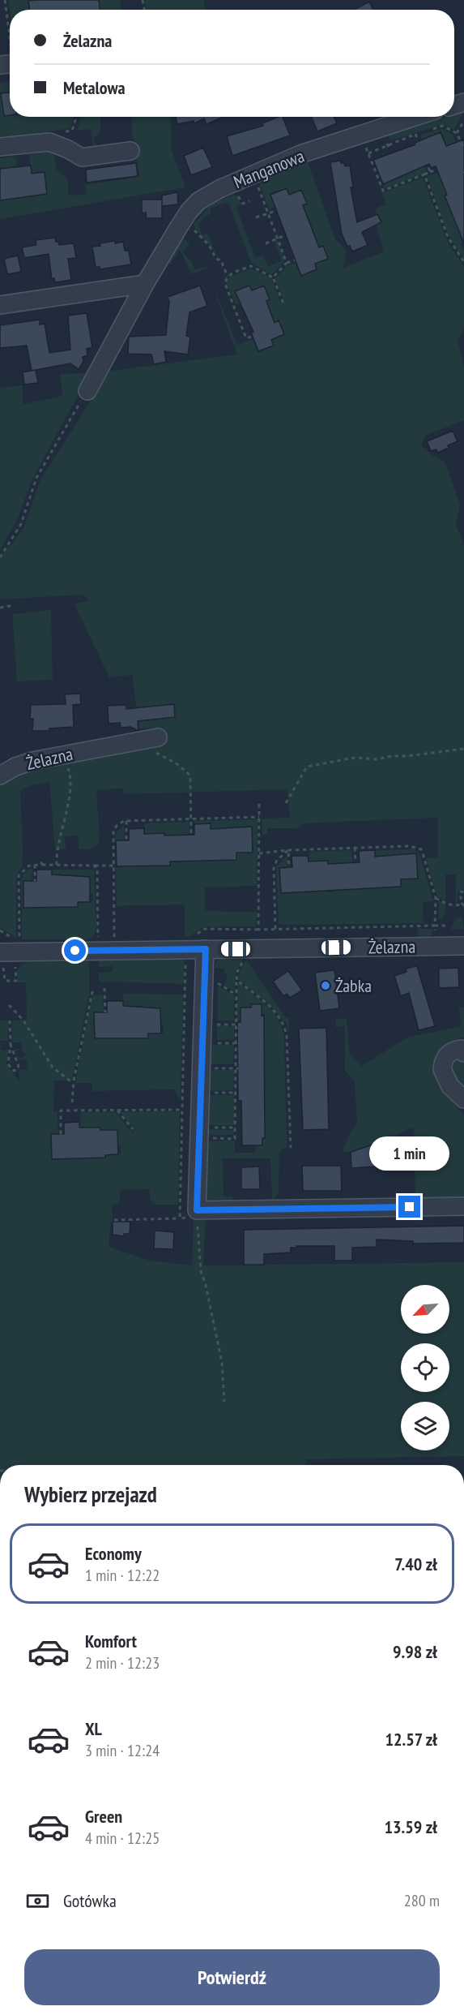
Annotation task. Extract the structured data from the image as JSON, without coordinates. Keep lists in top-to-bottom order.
{
  "streets": {
    "street": ["Manganowa", "Żelazna"]
  },
  "places": ["Żabka"],
  "north": "bottom left",
  "page": {
    "banner": ["Żelazna", "Metalowa"],
    "bubble": "1 min",
    "heading": "Wybierz przejazd",
    "list": [
      {
        "name": "Economy",
        "note": "1 min · 12:22",
        "value": "7.40 zł"
      },
      {
        "name": "Komfort",
        "note": "2 min · 12:23",
        "value": "9.98 zł"
      },
      {
        "name": "XL",
        "note": "3 min · 12:24",
        "value": "12.57 zł"
      },
      {
        "name": "Green",
        "note": "4 min · 12:25",
        "value": "13.59 zł"
      }
    ],
    "pay": ["Gotówka", "280 m"],
    "buttons": "Potwierdź"
  }
}
